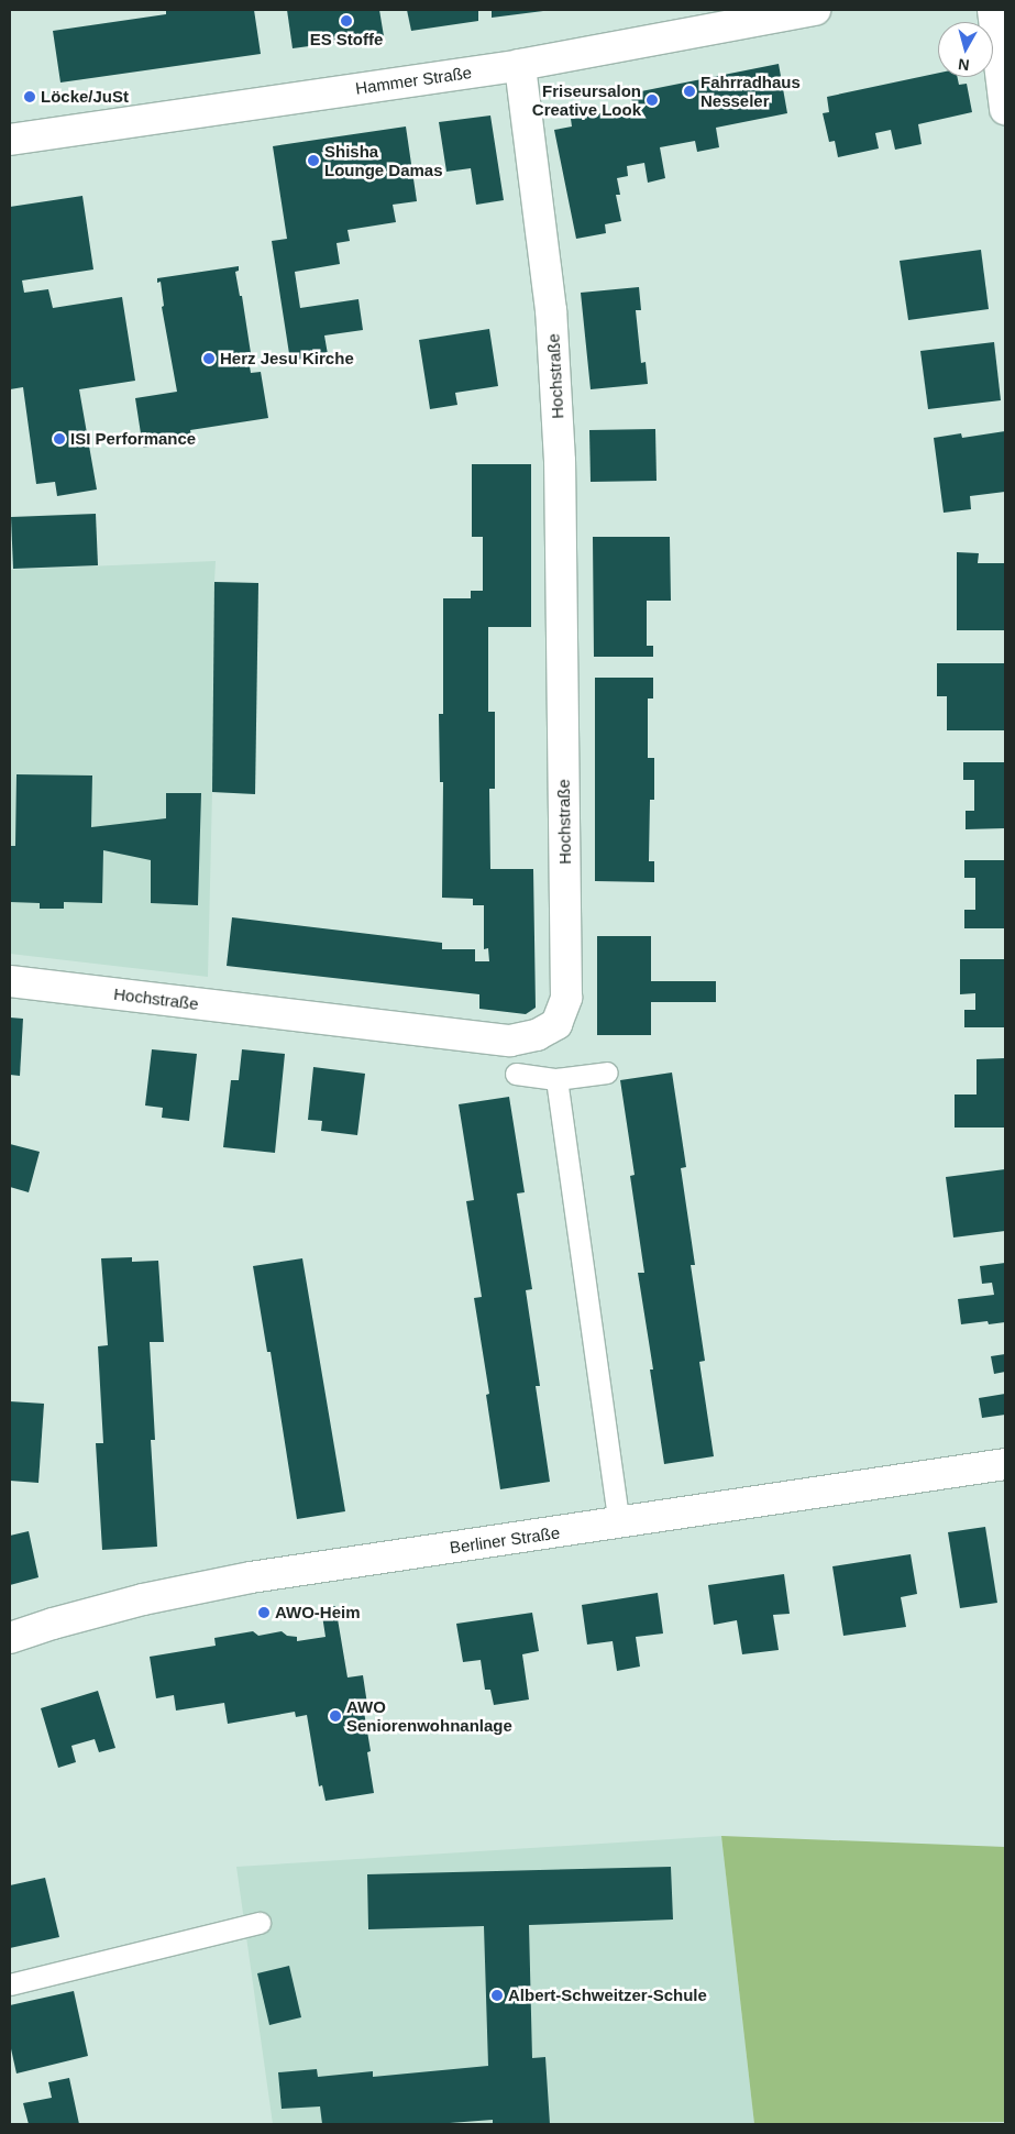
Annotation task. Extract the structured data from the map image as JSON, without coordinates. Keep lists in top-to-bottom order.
{
  "streets": {
    "street": ["Hammer Straße", "Hochstraße", "Berliner Straße"]
  },
  "crossings": [
    ["Hammer Straße", "Hochstraße"]
  ],
  "places": [
    "ES Stoffe",
    "Fahrradhaus Nesseler",
    "Löcke/JuSt",
    "Friseursalon Creative Look",
    "Shisha Lounge Damas",
    "Herz Jesu Kirche",
    "ISI Performance",
    "AWO-Heim",
    "AWO Seniorenwohnanlage",
    "Albert-Schweitzer-Schule"
  ],
  "north": "bottom"
}
